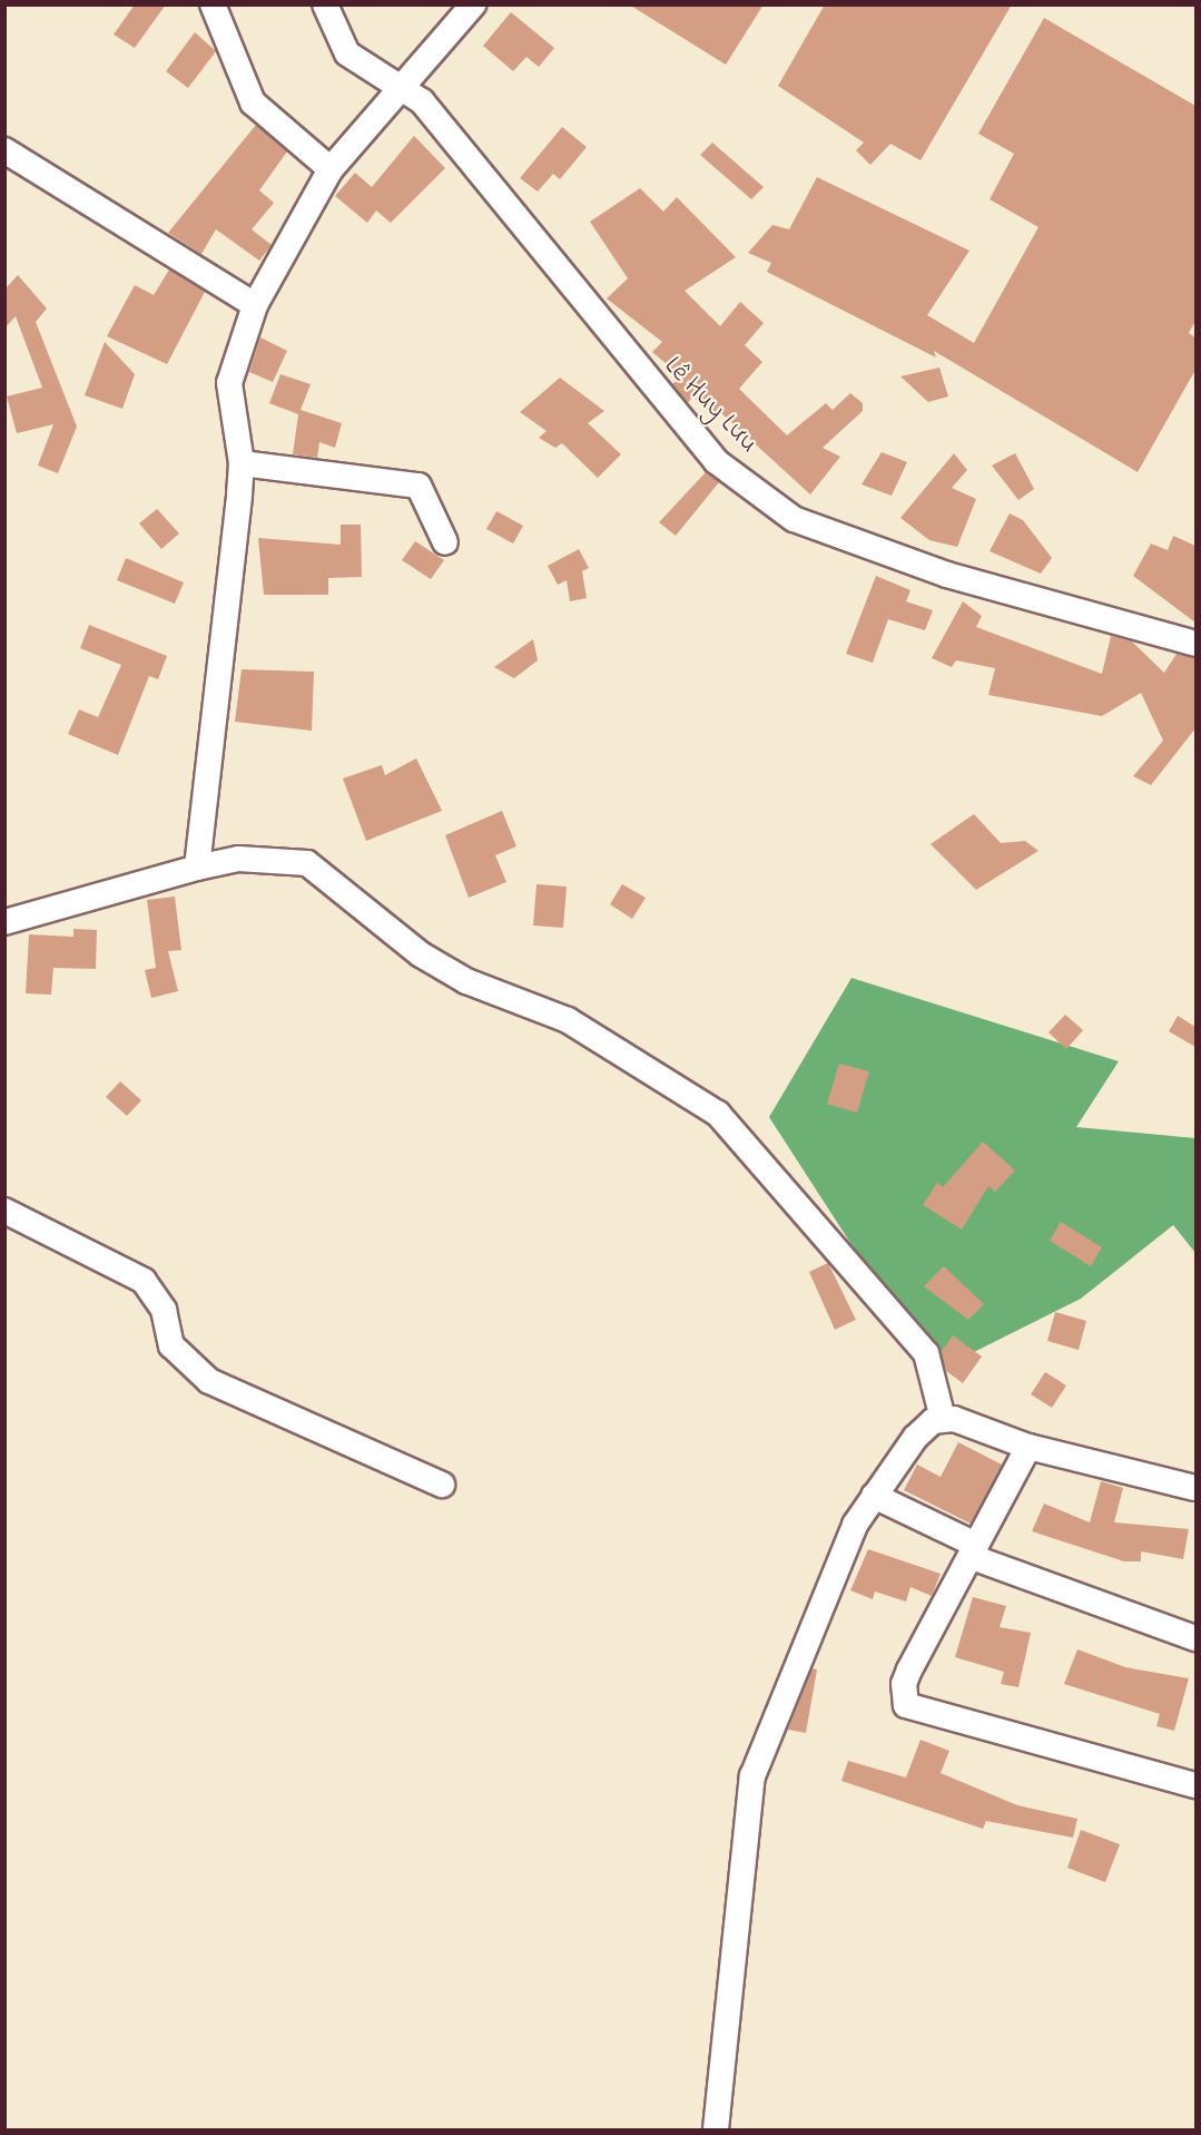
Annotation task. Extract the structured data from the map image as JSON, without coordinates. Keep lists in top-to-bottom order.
{
  "streets": {
    "street": ["Lê Huy Lưu"]
  }
}
